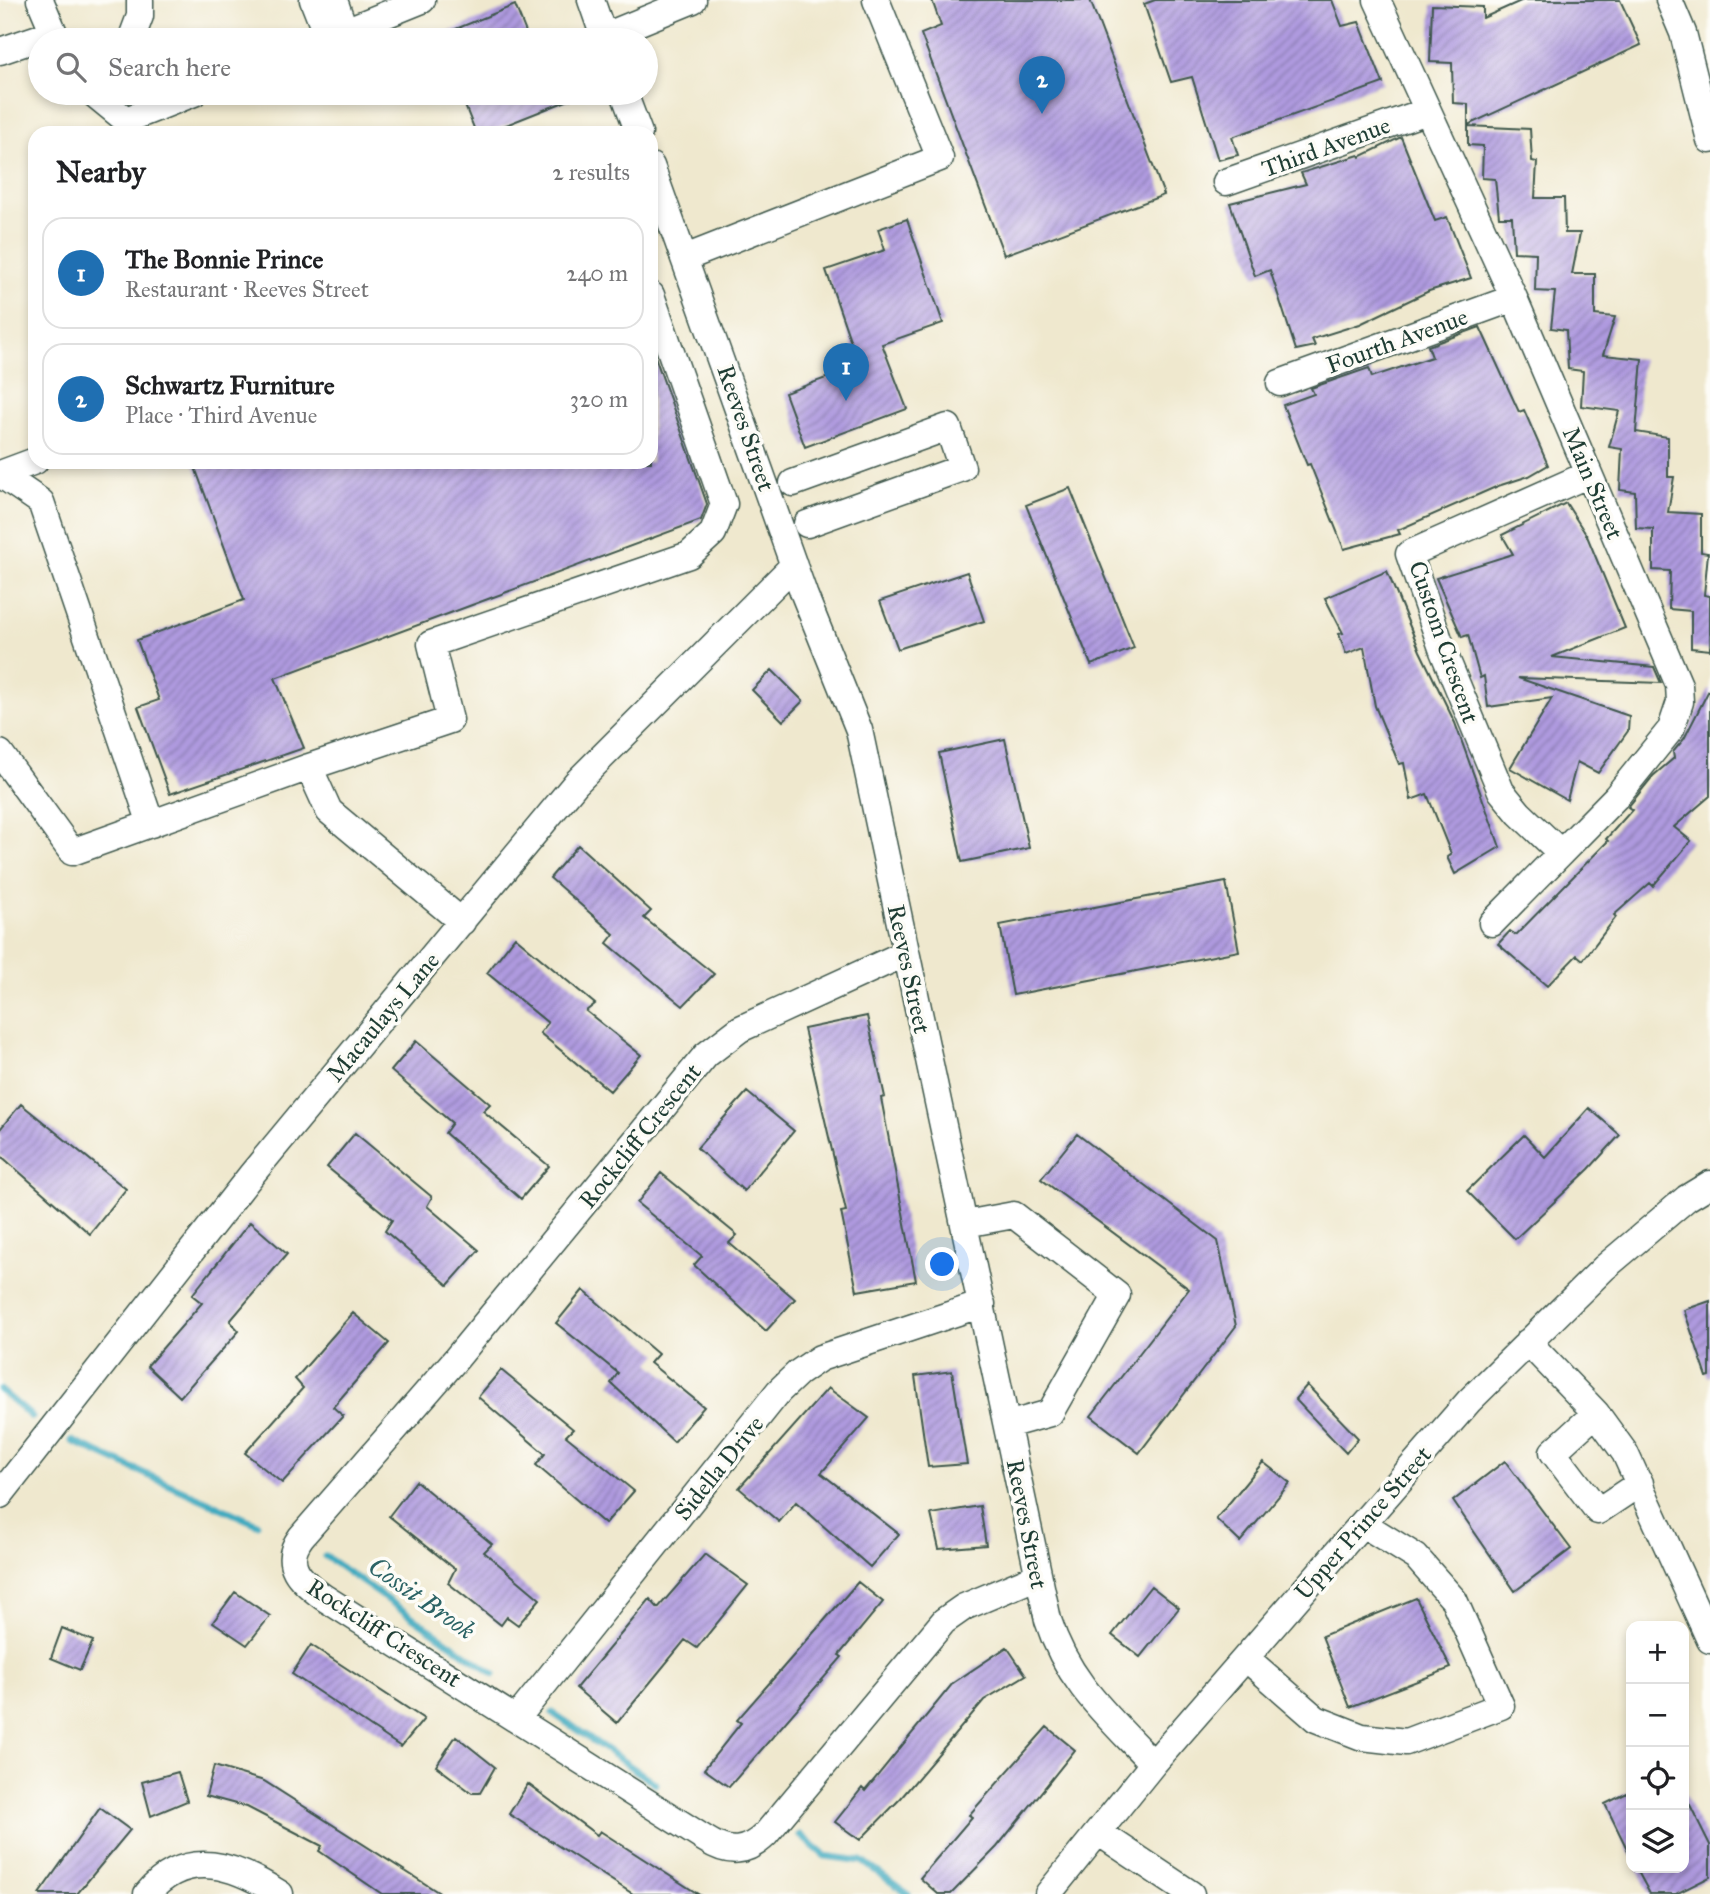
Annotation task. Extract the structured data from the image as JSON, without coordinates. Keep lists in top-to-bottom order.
{
  "streets": {
    "street": [
      "Third Avenue",
      "Fourth Avenue",
      "Reeves Street",
      "Main Street",
      "Custom Crescent",
      "Macaulays Lane",
      "Rockcliff Crescent",
      "Sidella Drive",
      "Upper Prince Street"
    ]
  },
  "crossings": [
    ["Third Avenue", "Main Street"],
    ["Fourth Avenue", "Main Street"],
    ["Reeves Street", "Macaulays Lane"],
    ["Reeves Street", "Rockcliff Crescent"],
    ["Reeves Street", "Sidella Drive"],
    ["Reeves Street", "Upper Prince Street"],
    ["Main Street", "Custom Crescent"],
    ["Rockcliff Crescent", "Sidella Drive"]
  ],
  "water": ["Cossit Brook"],
  "page": {
    "search": "Search here",
    "pins": ["2", "1"],
    "heading": ["Nearby", "2 results"],
    "list": [
      {
        "mark": "1",
        "name": "The Bonnie Prince",
        "note": "Restaurant · Reeves Street",
        "value": "240 m"
      },
      {
        "mark": "2",
        "name": "Schwartz Furniture",
        "note": "Place · Third Avenue",
        "value": "320 m"
      }
    ],
    "map_buttons": ["+", "−"]
  }
}
